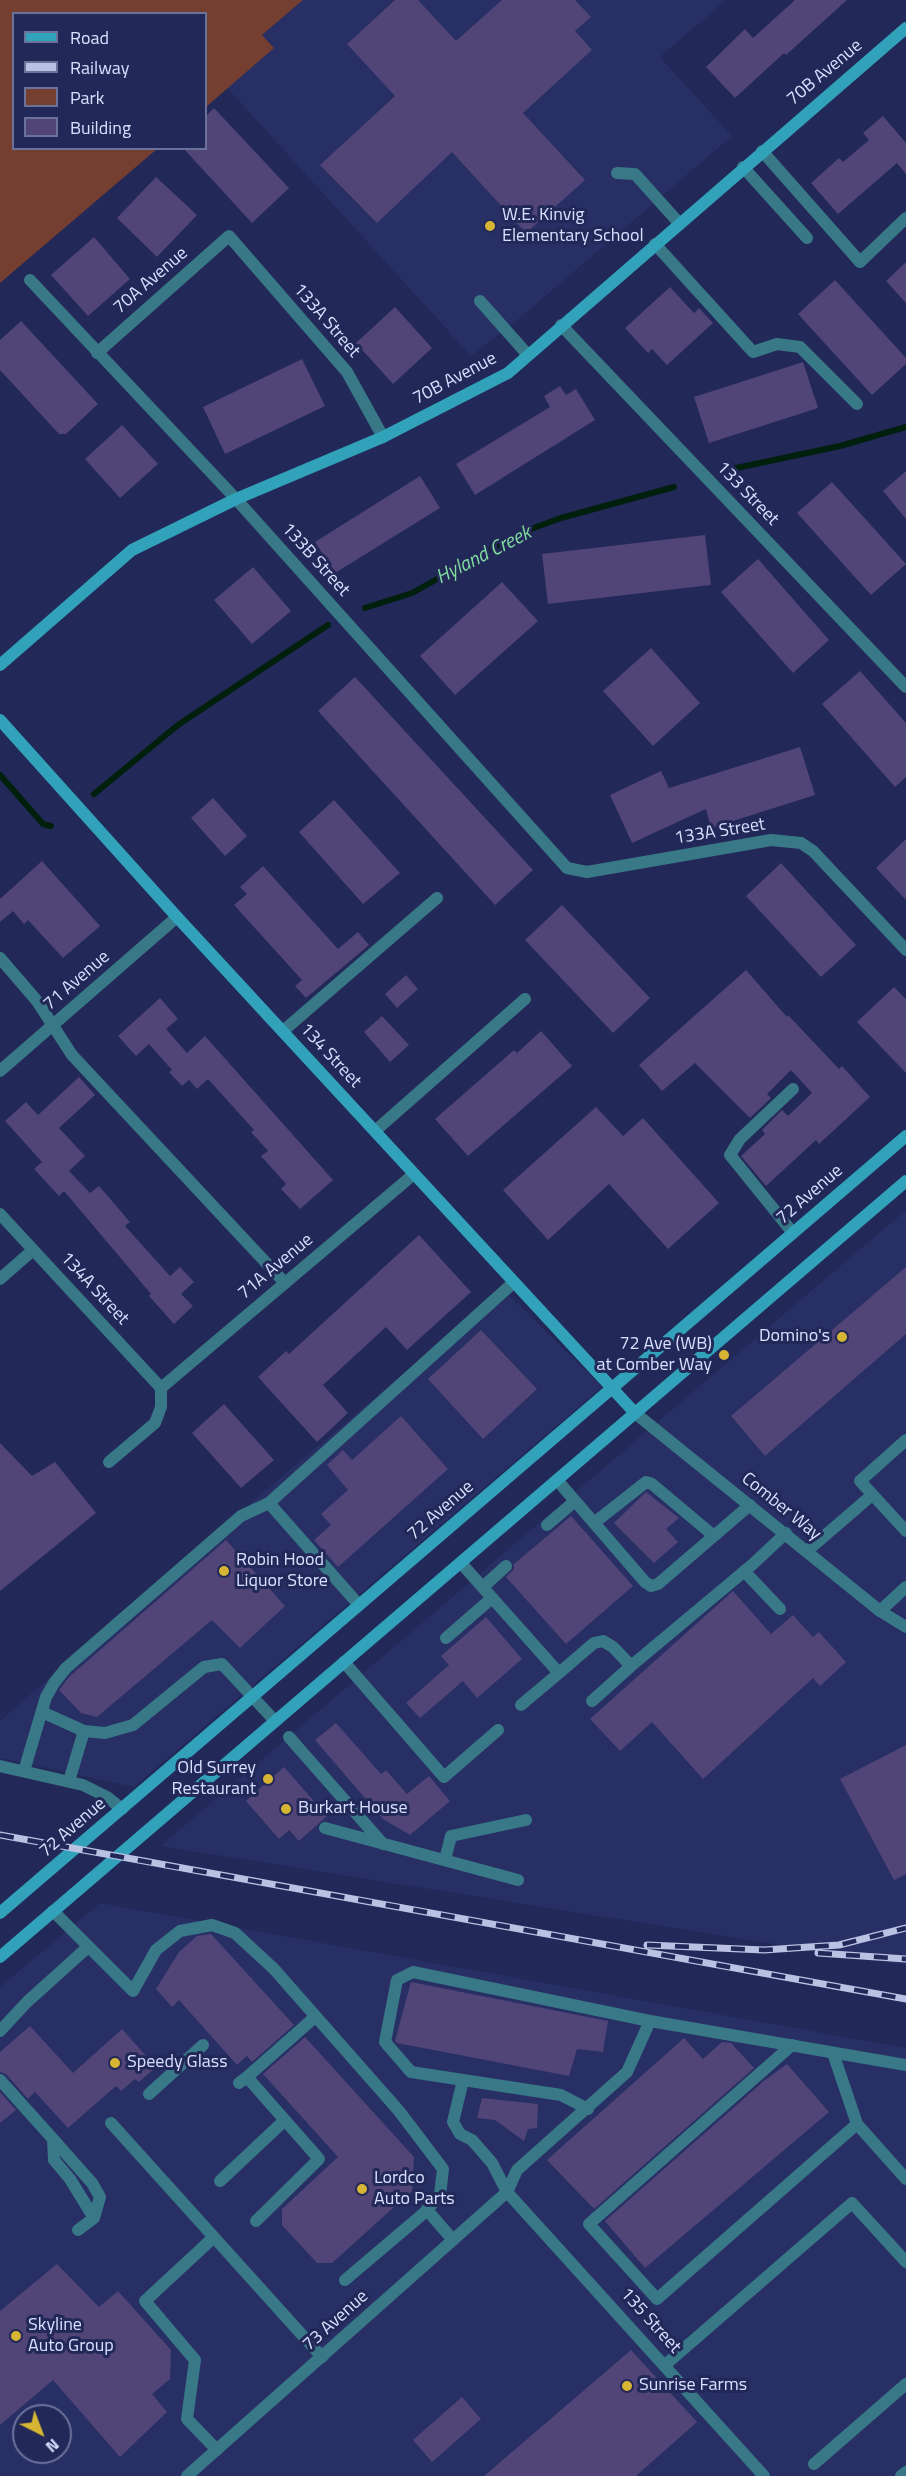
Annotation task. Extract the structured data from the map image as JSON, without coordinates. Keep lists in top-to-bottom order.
{
  "streets": {
    "main road": ["70B Avenue", "134 Street", "72 Avenue"],
    "street": [
      "70A Avenue",
      "133A Street",
      "133 Street",
      "133B Street",
      "71 Avenue",
      "71A Avenue",
      "134A Street",
      "Comber Way",
      "73 Avenue",
      "135 Street"
    ]
  },
  "crossings": [
    ["70B Avenue", "133A Street"],
    ["70B Avenue", "133 Street"],
    ["70B Avenue", "133B Street"],
    ["70A Avenue", "133A Street"],
    ["70A Avenue", "133B Street"],
    ["133A Street", "133B Street"],
    ["71 Avenue", "134 Street"],
    ["134 Street", "72 Avenue"],
    ["134 Street", "71A Avenue"],
    ["134 Street", "Comber Way"],
    ["71A Avenue", "134A Street"],
    ["73 Avenue", "135 Street"]
  ],
  "water": ["Hyland Creek"],
  "places": [
    "W.E. Kinvig Elementary School",
    "Domino's",
    "72 Ave (WB) at Comber Way",
    "Robin Hood Liquor Store",
    "Old Surrey Restaurant",
    "Burkart House",
    "Speedy Glass",
    "Lordco Auto Parts",
    "Skyline Auto Group",
    "Sunrise Farms"
  ],
  "legend": [
    "Road",
    "Railway",
    "Park",
    "Building"
  ],
  "north": "bottom right"
}
